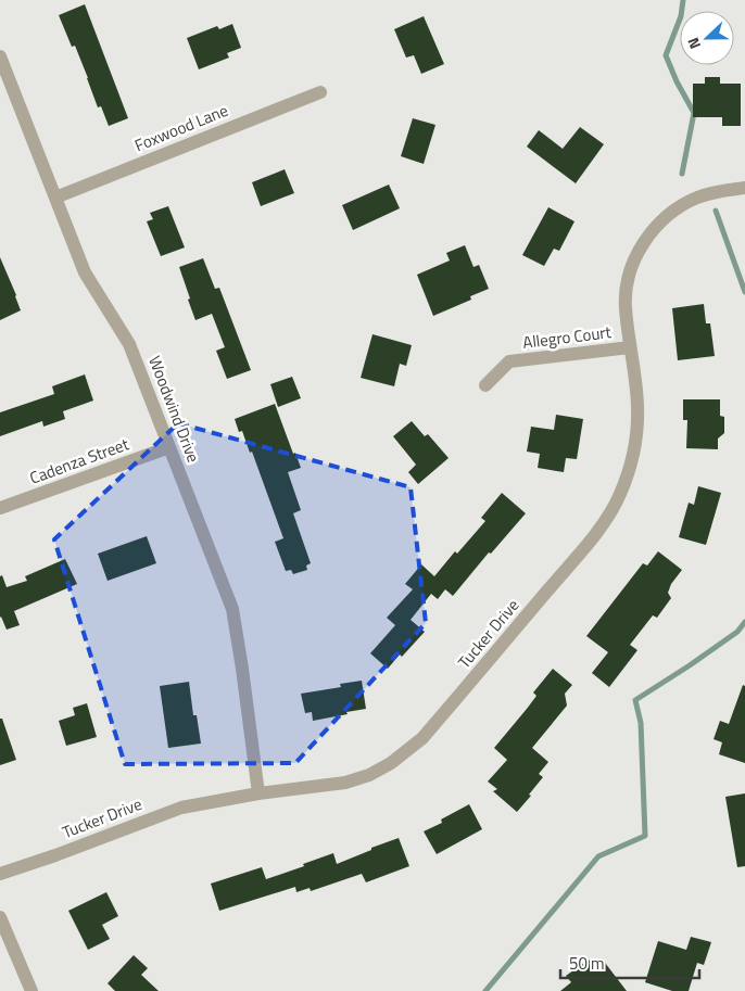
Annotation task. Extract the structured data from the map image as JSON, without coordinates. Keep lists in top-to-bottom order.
{
  "streets": {
    "street": [
      "Foxwood Lane",
      "Allegro Court",
      "Woodwind Drive",
      "Cadenza Street",
      "Tucker Drive"
    ]
  },
  "crossings": [
    ["Foxwood Lane", "Woodwind Drive"],
    ["Allegro Court", "Tucker Drive"],
    ["Woodwind Drive", "Cadenza Street"],
    ["Woodwind Drive", "Tucker Drive"]
  ],
  "scale_bar": "50 m",
  "north": "left"
}
